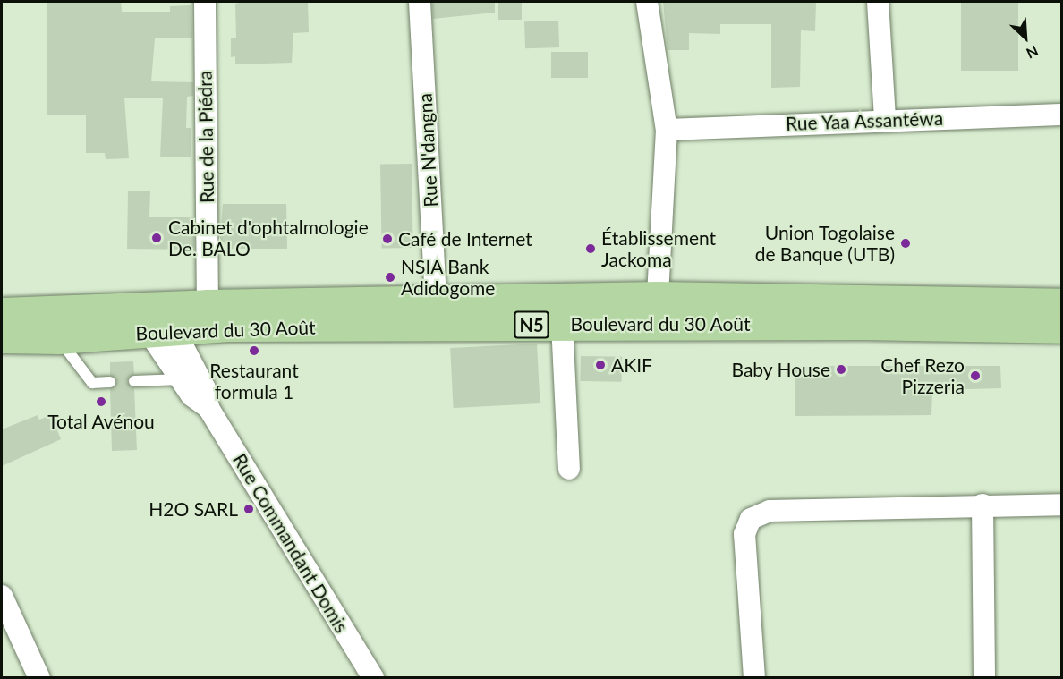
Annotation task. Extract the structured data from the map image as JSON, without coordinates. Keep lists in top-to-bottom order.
{
  "streets": {
    "highway": ["Boulevard du 30 Août", "N5"],
    "street": [
      "Rue Yaa Assantéwa",
      "Rue de la Piédra",
      "Rue N'dangna",
      "Rue Commandant Domis"
    ]
  },
  "crossings": [
    ["Rue de la Piédra", "Boulevard du 30 Août"],
    ["Rue N'dangna", "Boulevard du 30 Août"],
    ["Boulevard du 30 Août", "Rue Commandant Domis"]
  ],
  "places": [
    "Cabinet d'ophtalmologie De. BALO",
    "Café de Internet",
    "Union Togolaise de Banque (UTB)",
    "Établissement Jackoma",
    "NSIA Bank Adidogome",
    "Restaurant formula 1",
    "AKIF",
    "Baby House",
    "Chef Rezo Pizzeria",
    "Total Avénou",
    "H2O SARL"
  ],
  "north": "bottom right"
}
